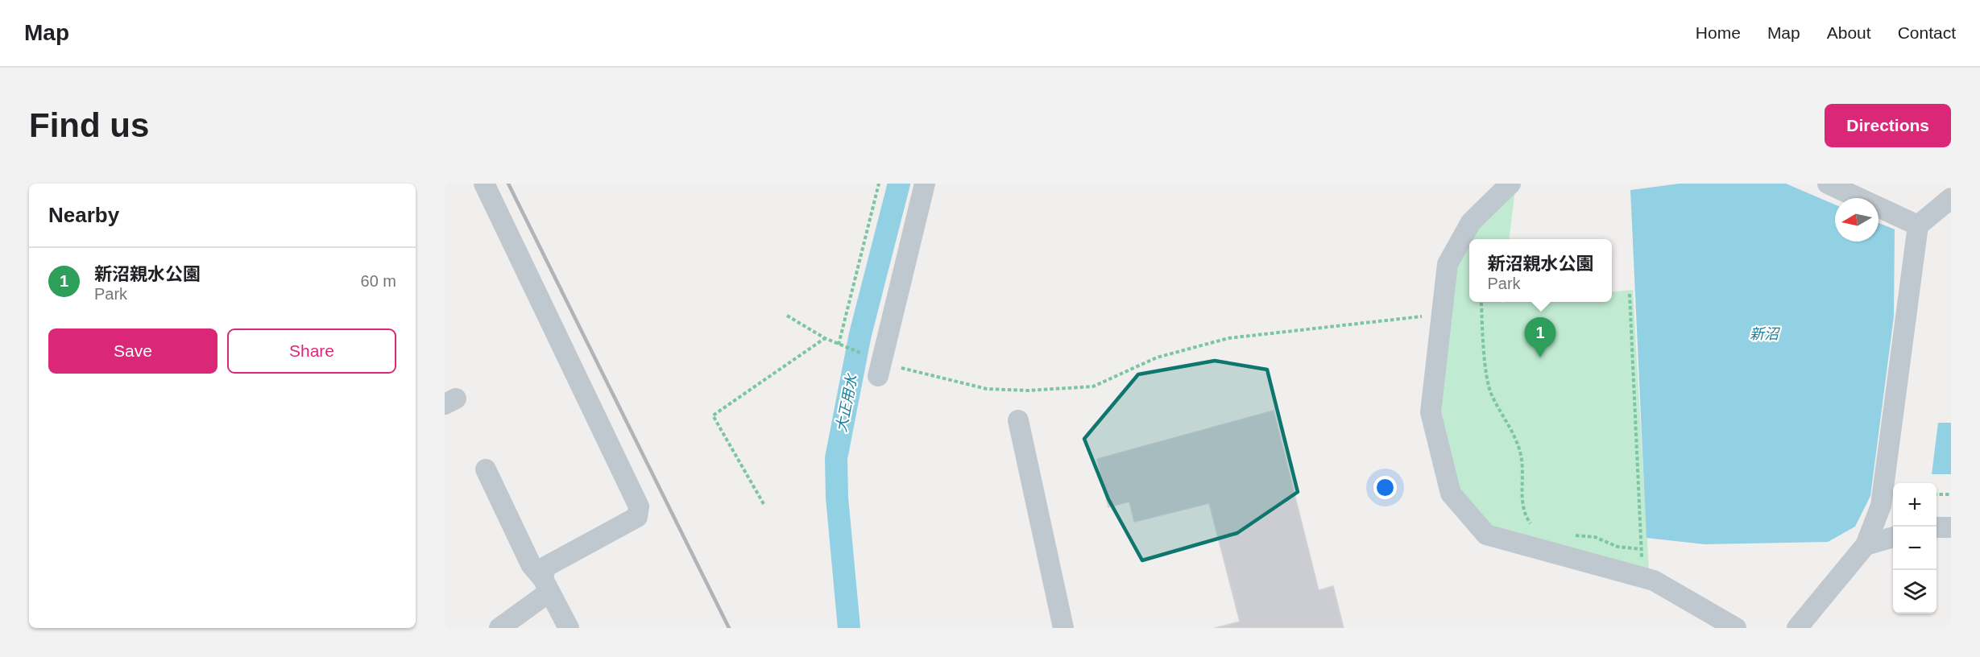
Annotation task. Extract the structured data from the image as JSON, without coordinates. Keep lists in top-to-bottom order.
{
  "water": ["新沼", "大正用水"],
  "north": "left",
  "page": {
    "header": "Map",
    "nav": [
      "Home",
      "Map",
      "About",
      "Contact"
    ],
    "buttons": [
      "Directions",
      ["Save", "Share"]
    ],
    "title": "Find us",
    "heading": "Nearby",
    "popup": ["新沼親水公園", "Park"],
    "list": [
      {
        "mark": "1",
        "name": "新沼親水公園",
        "note": "Park",
        "value": "60 m"
      }
    ],
    "pins": "1",
    "map_buttons": ["+", "−"]
  }
}
